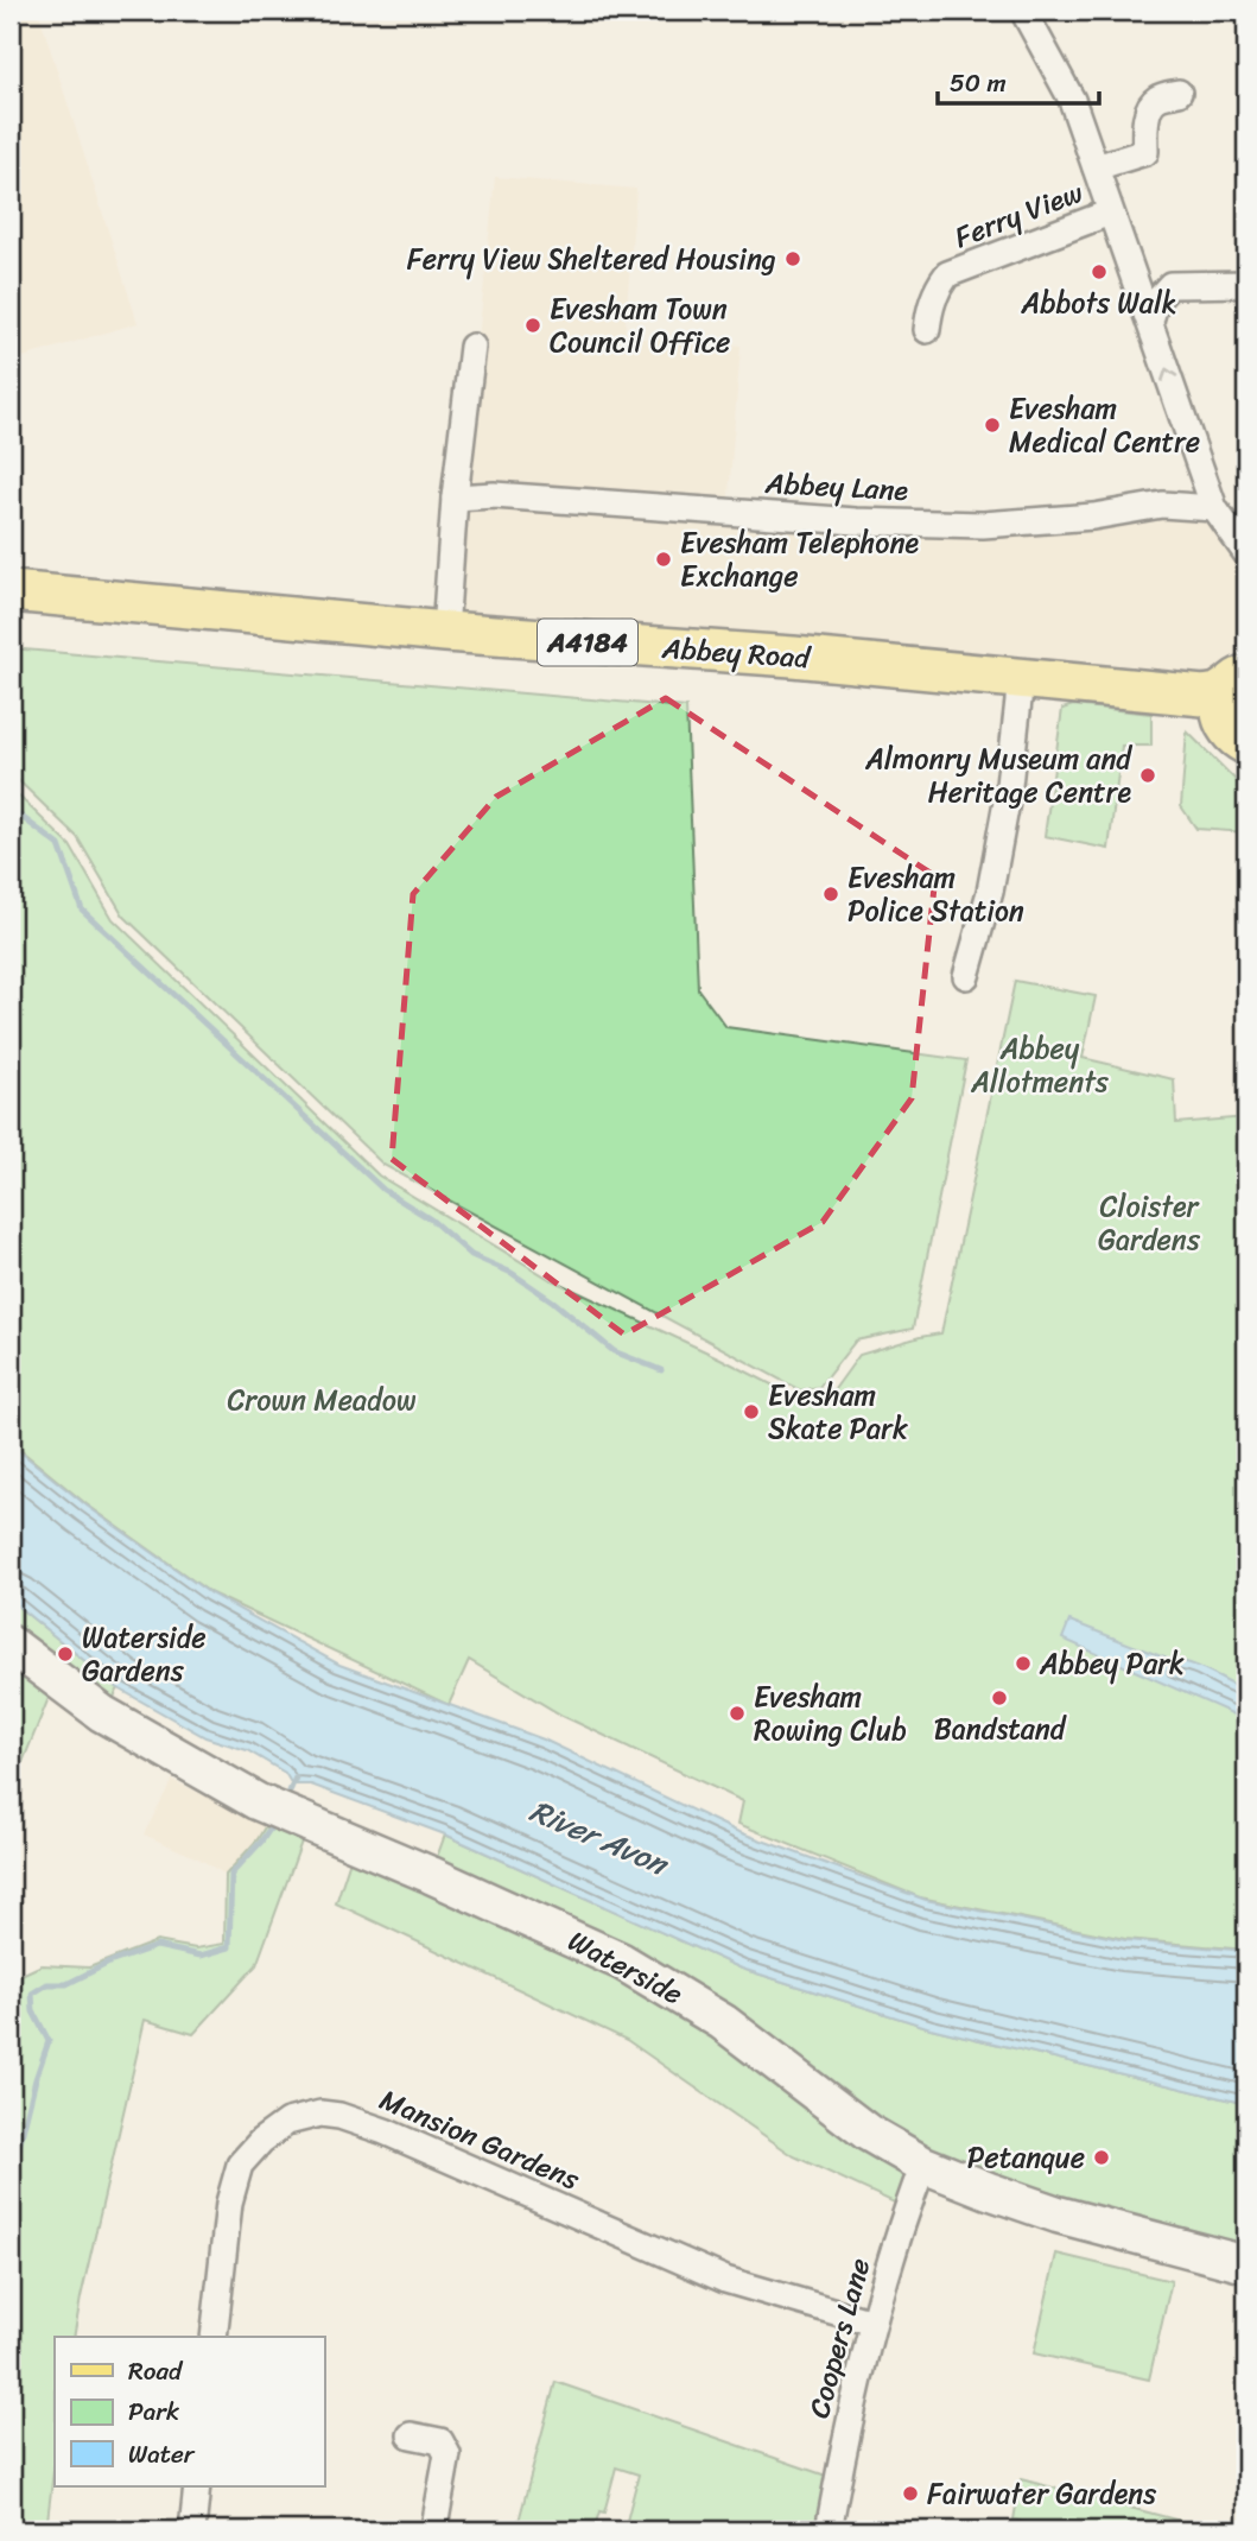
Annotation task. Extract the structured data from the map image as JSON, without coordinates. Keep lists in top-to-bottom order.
{
  "streets": {
    "main road": ["A4184", "Abbey Road", "Waterside"],
    "street": [
      "Ferry View",
      "Abbey Lane",
      "Mansion Gardens",
      "Coopers Lane"
    ]
  },
  "crossings": [
    ["A4184", "Abbey Road"],
    ["Waterside", "Coopers Lane"],
    ["Mansion Gardens", "Coopers Lane"]
  ],
  "water": ["River Avon"],
  "parks": ["Abbey Allotments", "Cloister Gardens", "Crown Meadow"],
  "places": [
    "Ferry View Sheltered Housing",
    "Abbots Walk",
    "Evesham Town Council Office",
    "Evesham Medical Centre",
    "Evesham Telephone Exchange",
    "Almonry Museum and Heritage Centre",
    "Evesham Police Station",
    "Evesham Skate Park",
    "Waterside Gardens",
    "Abbey Park",
    "Bandstand",
    "Evesham Rowing Club",
    "Petanque",
    "Fairwater Gardens"
  ],
  "legend": ["Road", "Park", "Water"],
  "scale_bar": "50 m"
}
